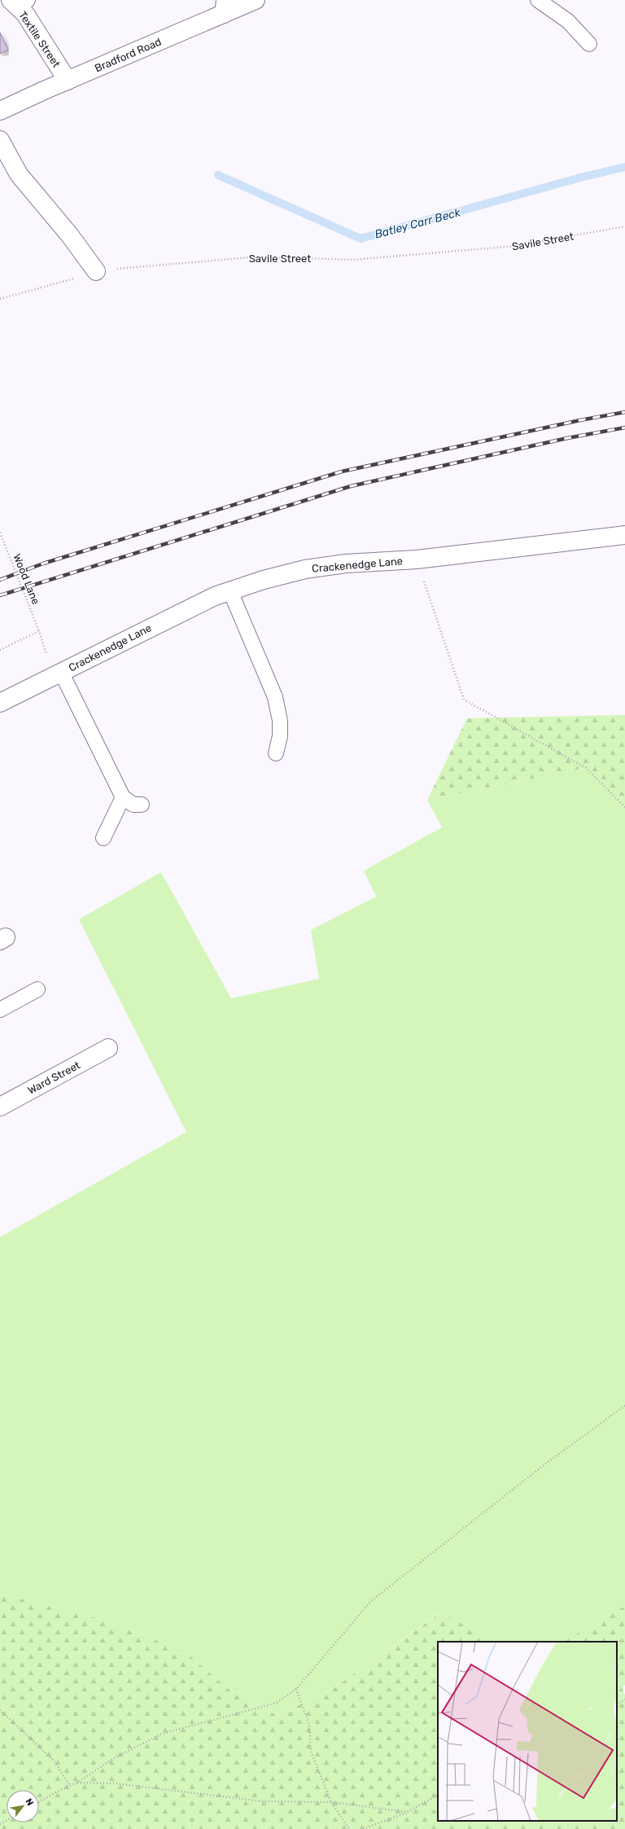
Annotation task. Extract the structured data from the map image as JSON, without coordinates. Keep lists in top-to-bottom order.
{
  "streets": {
    "street": [
      "Textile Street",
      "Bradford Road",
      "Crackenedge Lane",
      "Ward Street"
    ],
    "path": ["Savile Street", "Wood Lane"]
  },
  "crossings": [
    ["Textile Street", "Bradford Road"]
  ],
  "water": ["Batley Carr Beck"],
  "north": "top right"
}
